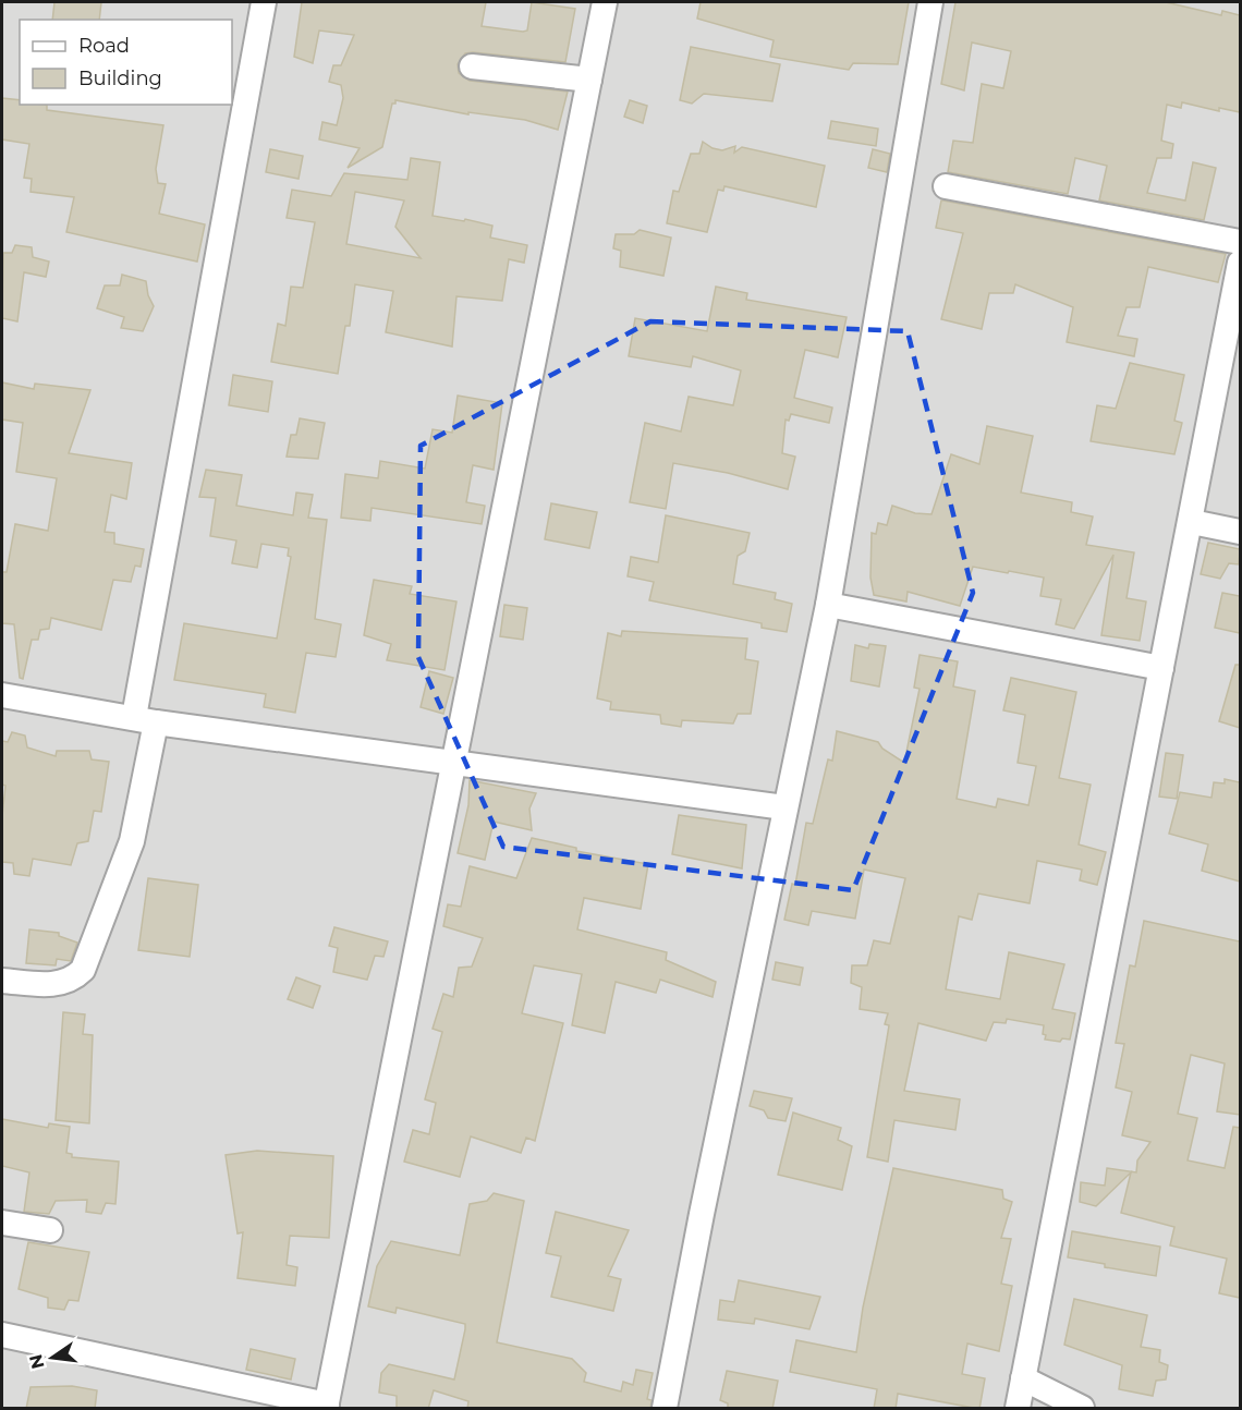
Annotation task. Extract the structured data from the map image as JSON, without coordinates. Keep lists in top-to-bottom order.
{
  "legend": ["Road", "Building"],
  "north": "left"
}
